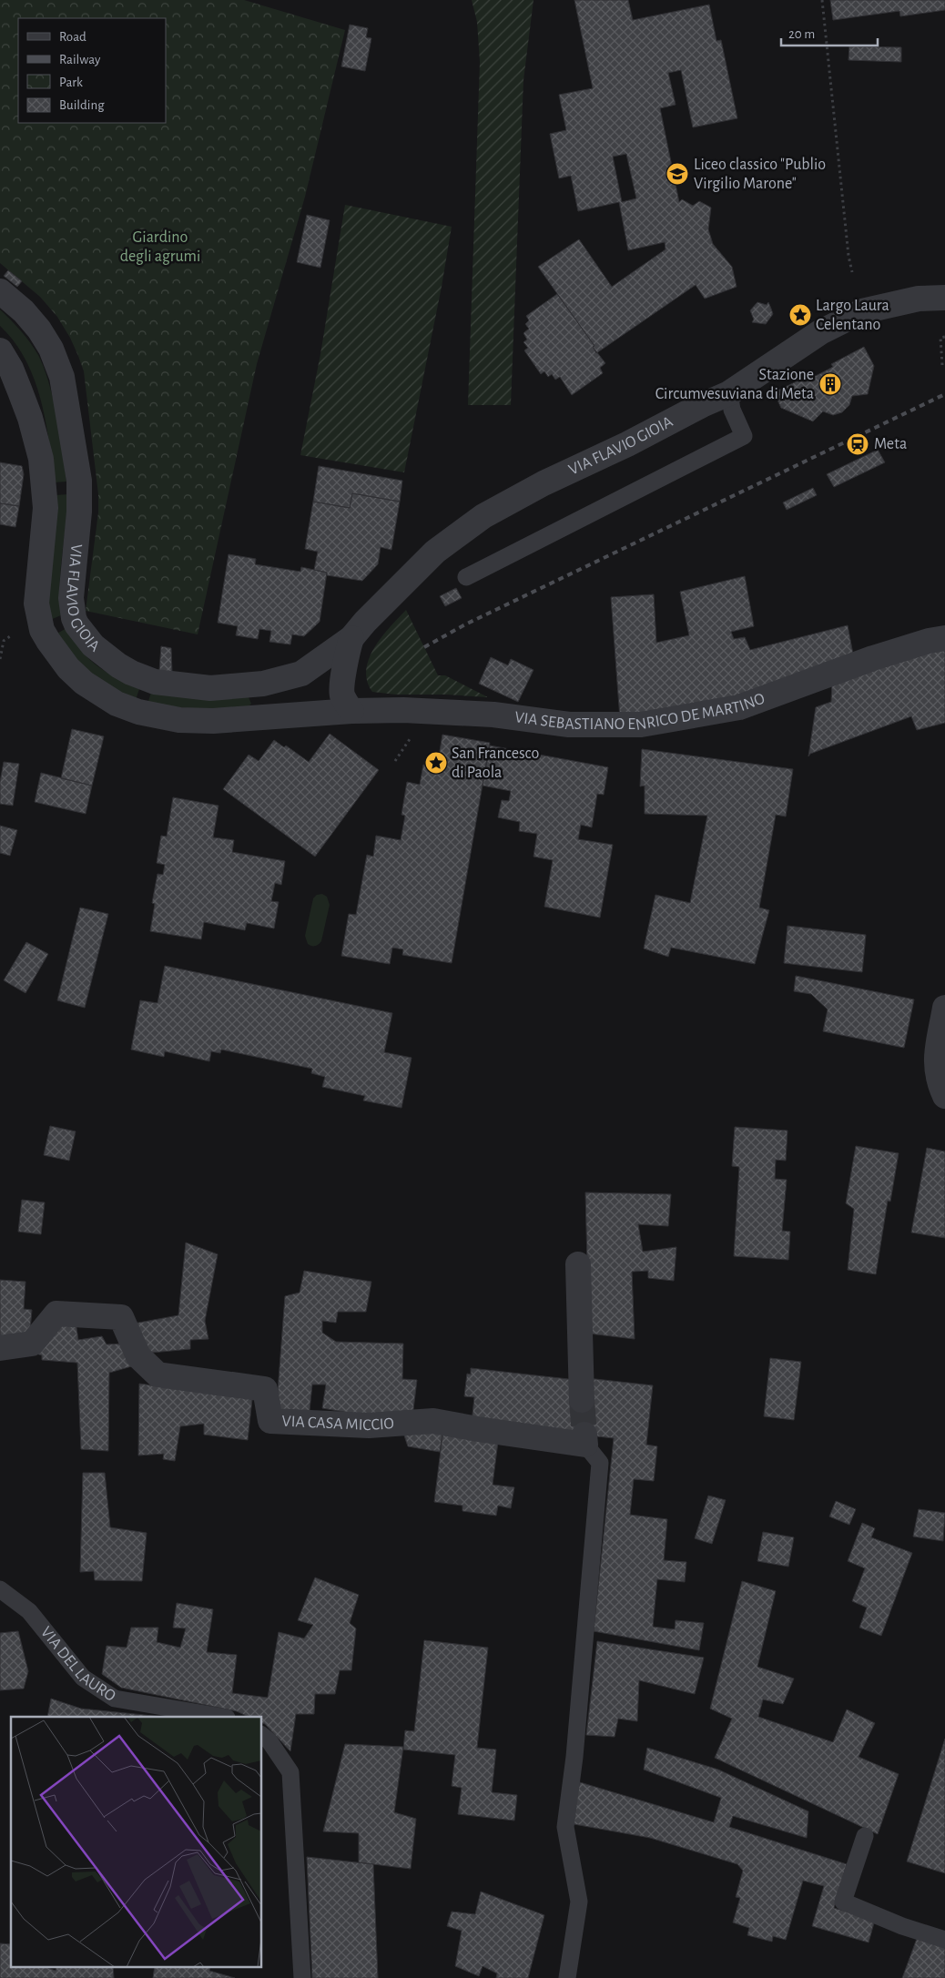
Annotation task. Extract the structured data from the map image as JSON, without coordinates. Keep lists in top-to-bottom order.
{
  "streets": {
    "street": ["VIA FLAVIO GIOIA", "VIA SEBASTIANO ENRICO DE MARTINO", "VIA CASA MICCIO"],
    "lane": ["VIA DEL LAURO"]
  },
  "crossings": [
    ["VIA FLAVIO GIOIA", "VIA SEBASTIANO ENRICO DE MARTINO"]
  ],
  "parks": ["Giardino degli agrumi"],
  "places": {
    "school or university": ["Liceo classico \"Publio Virgilio Marone\""],
    "place": ["Largo Laura Celentano", "San Francesco di Paola"],
    "building": ["Stazione Circumvesuviana di Meta"],
    "station": ["Meta"]
  },
  "legend": [
    "Road",
    "Railway",
    "Park",
    "Building"
  ],
  "scale_bar": "20 m"
}
